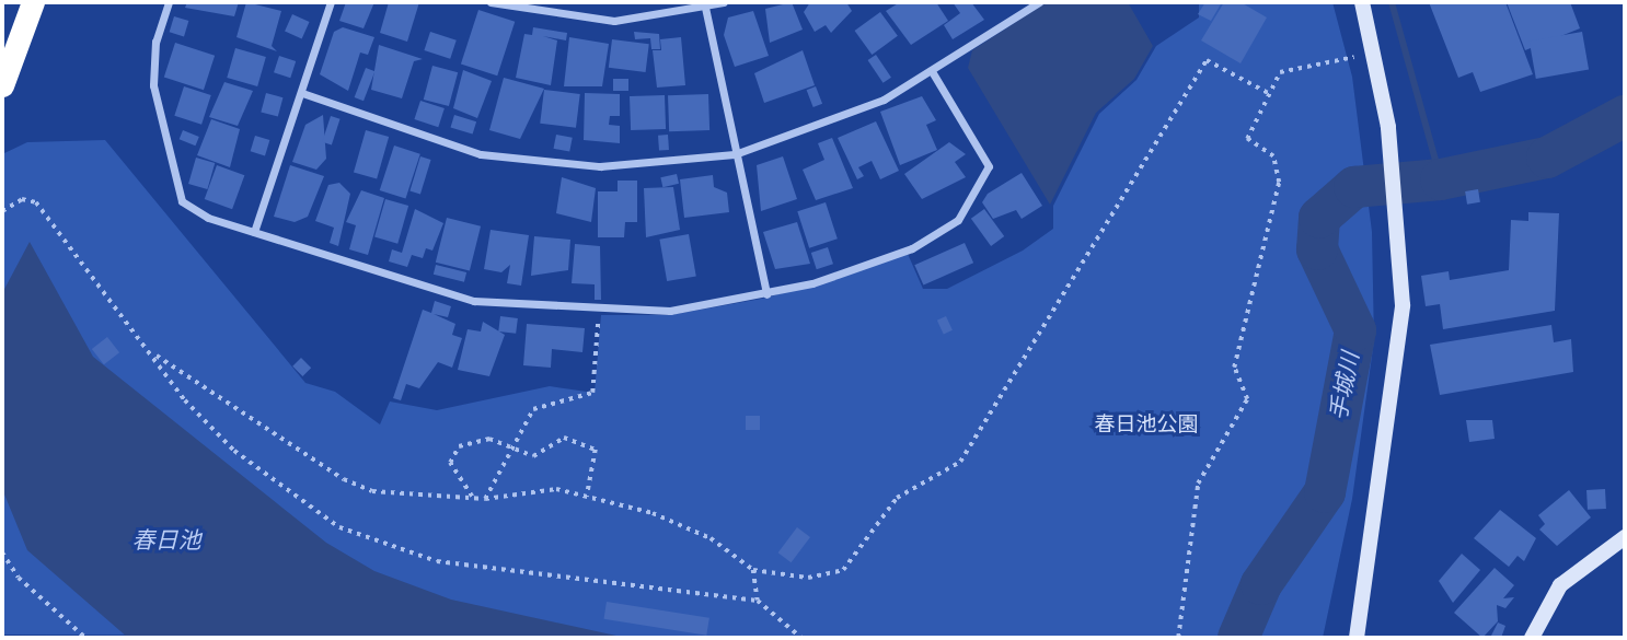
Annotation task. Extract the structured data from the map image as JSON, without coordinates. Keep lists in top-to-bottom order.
{
  "water": ["手城川", "春日池"],
  "parks": ["春日池公園"]
}
